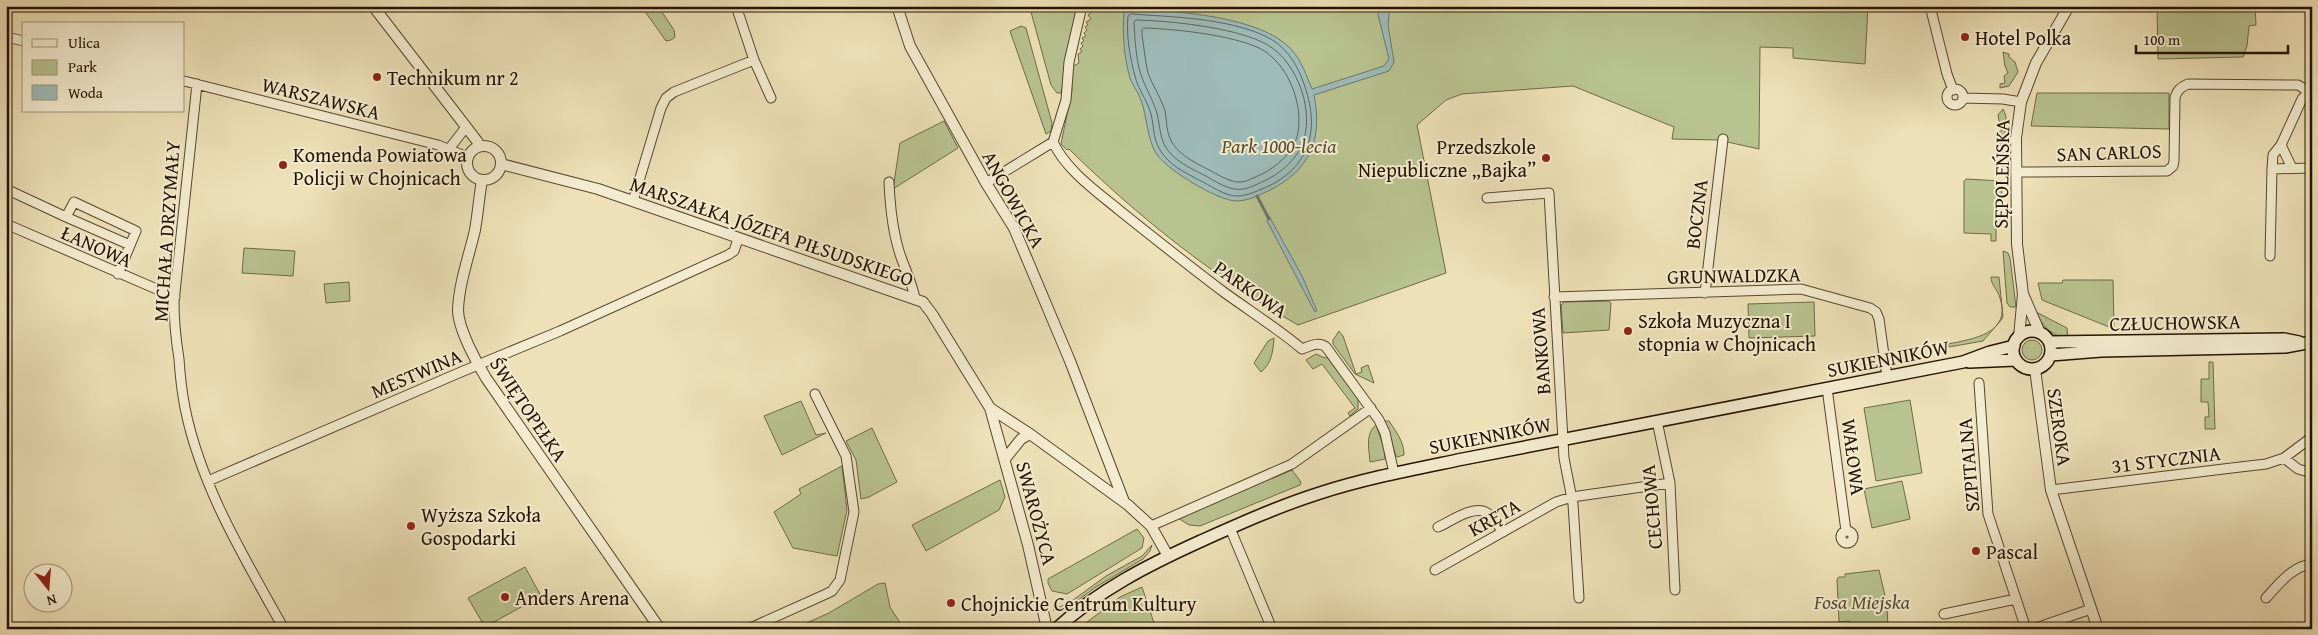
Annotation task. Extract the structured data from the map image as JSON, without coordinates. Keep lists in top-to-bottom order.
{
  "streets": {
    "main road": ["CZŁUCHOWSKA", "SUKIENNIKÓW"],
    "street": [
      "WARSZAWSKA",
      "SAN CARLOS",
      "SĘPOLEŃSKA",
      "ANGOWICKA",
      "BOCZNA",
      "MICHAŁA DRZYMAŁY",
      "MARSZAŁKA JÓZEFA PIŁSUDSKIEGO",
      "ŁANOWA",
      "GRUNWALDZKA",
      "PARKOWA",
      "BANKOWA",
      "MESTWINA",
      "ŚWIĘTOPEŁKA",
      "SZEROKA",
      "WAŁOWA",
      "31 STYCZNIA",
      "SZPITALNA",
      "CECHOWA",
      "SWAROŻYCA",
      "KRĘTA"
    ]
  },
  "crossings": [
    ["WARSZAWSKA", "MICHAŁA DRZYMAŁY"],
    ["WARSZAWSKA", "MARSZAŁKA JÓZEFA PIŁSUDSKIEGO"],
    ["WARSZAWSKA", "ŚWIĘTOPEŁKA"],
    ["SAN CARLOS", "SĘPOLEŃSKA"],
    ["SĘPOLEŃSKA", "CZŁUCHOWSKA"],
    ["SĘPOLEŃSKA", "SUKIENNIKÓW"],
    ["SĘPOLEŃSKA", "SZEROKA"],
    ["ANGOWICKA", "MARSZAŁKA JÓZEFA PIŁSUDSKIEGO"],
    ["BOCZNA", "GRUNWALDZKA"],
    ["MICHAŁA DRZYMAŁY", "ŁANOWA"],
    ["MICHAŁA DRZYMAŁY", "MESTWINA"],
    ["MARSZAŁKA JÓZEFA PIŁSUDSKIEGO", "SUKIENNIKÓW"],
    ["MARSZAŁKA JÓZEFA PIŁSUDSKIEGO", "MESTWINA"],
    ["MARSZAŁKA JÓZEFA PIŁSUDSKIEGO", "ŚWIĘTOPEŁKA"],
    ["MARSZAŁKA JÓZEFA PIŁSUDSKIEGO", "SWAROŻYCA"],
    ["GRUNWALDZKA", "BANKOWA"],
    ["GRUNWALDZKA", "SUKIENNIKÓW"],
    ["PARKOWA", "SUKIENNIKÓW"],
    ["CZŁUCHOWSKA", "SUKIENNIKÓW"],
    ["CZŁUCHOWSKA", "SZEROKA"],
    ["BANKOWA", "SUKIENNIKÓW"],
    ["BANKOWA", "KRĘTA"],
    ["SUKIENNIKÓW", "SZEROKA"],
    ["SUKIENNIKÓW", "WAŁOWA"],
    ["SUKIENNIKÓW", "CECHOWA"],
    ["MESTWINA", "ŚWIĘTOPEŁKA"],
    ["SZEROKA", "31 STYCZNIA"],
    ["CECHOWA", "KRĘTA"]
  ],
  "parks": ["Park 1000-lecia", "Fosa Miejska"],
  "places": [
    "Hotel Polka",
    "Technikum nr 2",
    "Przedszkole Niepubliczne „Bajka”",
    "Komenda Powiatowa Policji w Chojnicach",
    "Szkoła Muzyczna I stopnia w Chojnicach",
    "Wyższa Szkoła Gospodarki",
    "Pascal",
    "Anders Arena",
    "Chojnickie Centrum Kultury"
  ],
  "legend": ["Ulica", "Park", "Woda"],
  "scale_bar": "100 m",
  "north": "bottom"
}
